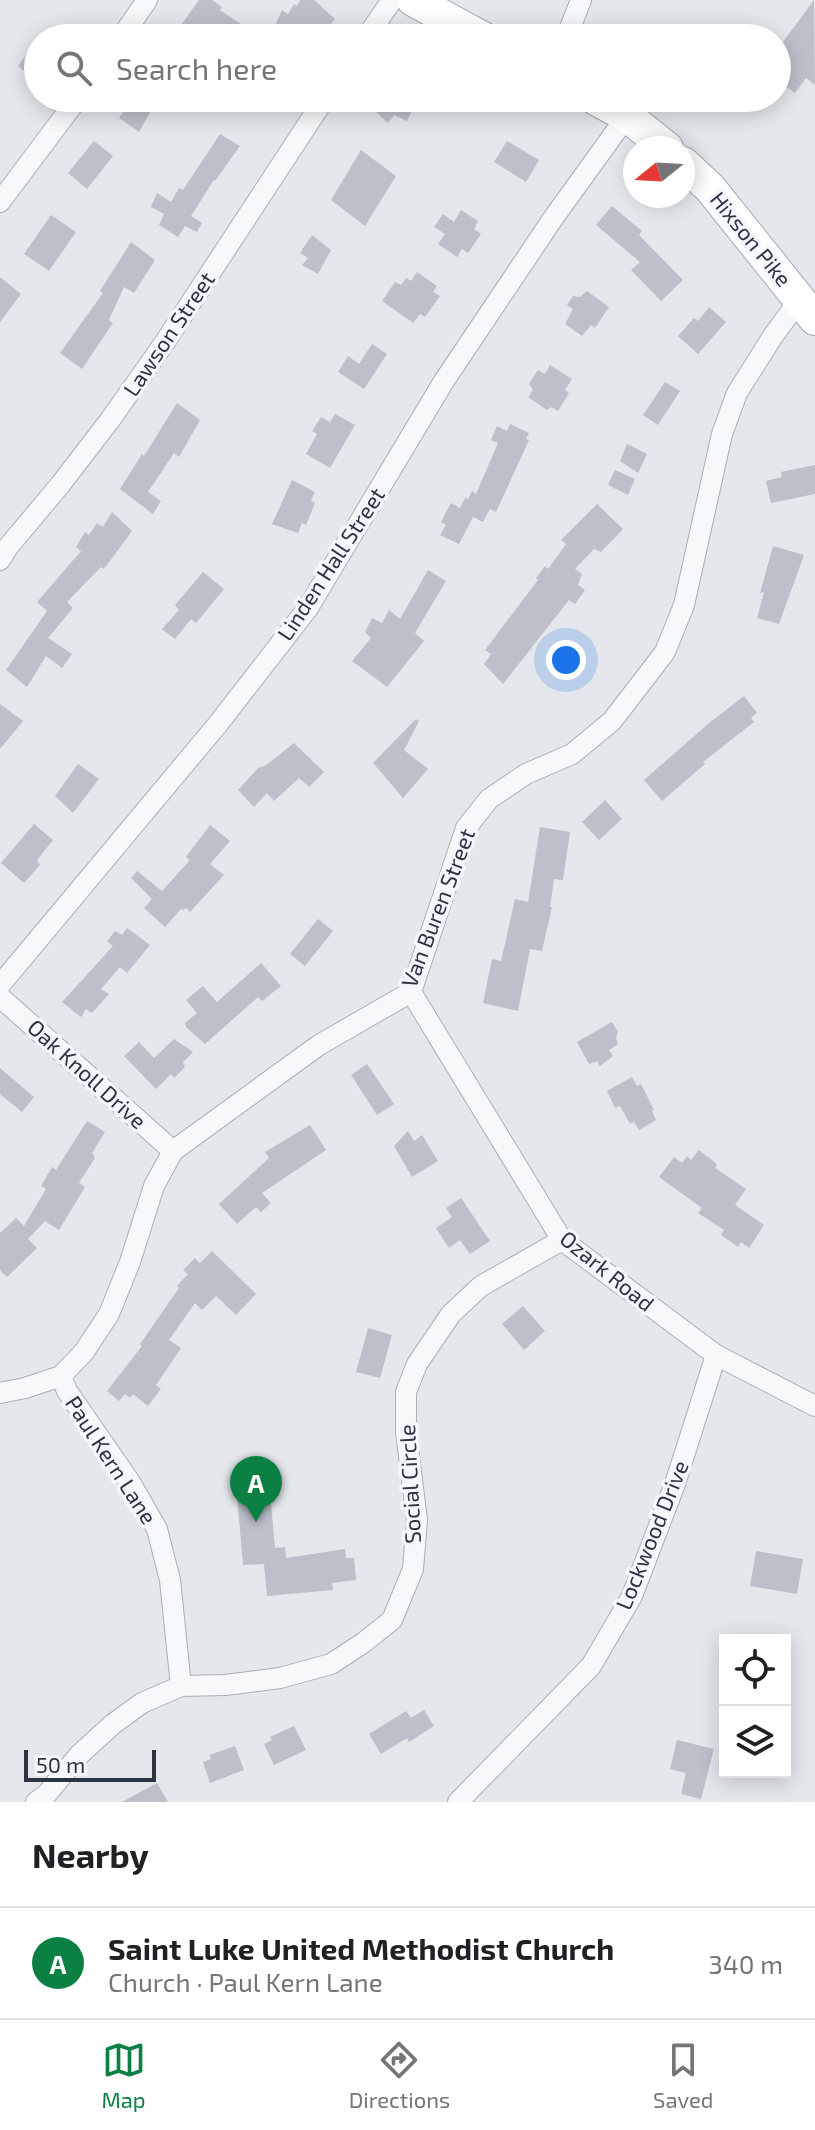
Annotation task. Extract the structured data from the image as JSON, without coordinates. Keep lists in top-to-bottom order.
{
  "streets": {
    "main road": ["Hixson Pike"],
    "street": [
      "Lawson Street",
      "Linden Hall Street",
      "Van Buren Street",
      "Oak Knoll Drive",
      "Ozark Road",
      "Paul Kern Lane",
      "Social Circle",
      "Lockwood Drive"
    ]
  },
  "crossings": [
    ["Hixson Pike", "Van Buren Street"],
    ["Van Buren Street", "Oak Knoll Drive"],
    ["Van Buren Street", "Ozark Road"],
    ["Van Buren Street", "Paul Kern Lane"],
    ["Ozark Road", "Social Circle"],
    ["Ozark Road", "Lockwood Drive"],
    ["Paul Kern Lane", "Social Circle"]
  ],
  "scale_bar": "50 m",
  "north": "left",
  "page": {
    "search": "Search here",
    "pins": "A",
    "scale": "50 m",
    "heading": "Nearby",
    "list": [
      {
        "mark": "A",
        "name": "Saint Luke United Methodist Church",
        "note": "Church · Paul Kern Lane",
        "value": "340 m"
      }
    ],
    "nav": ["Map", "Directions", "Saved"]
  }
}
